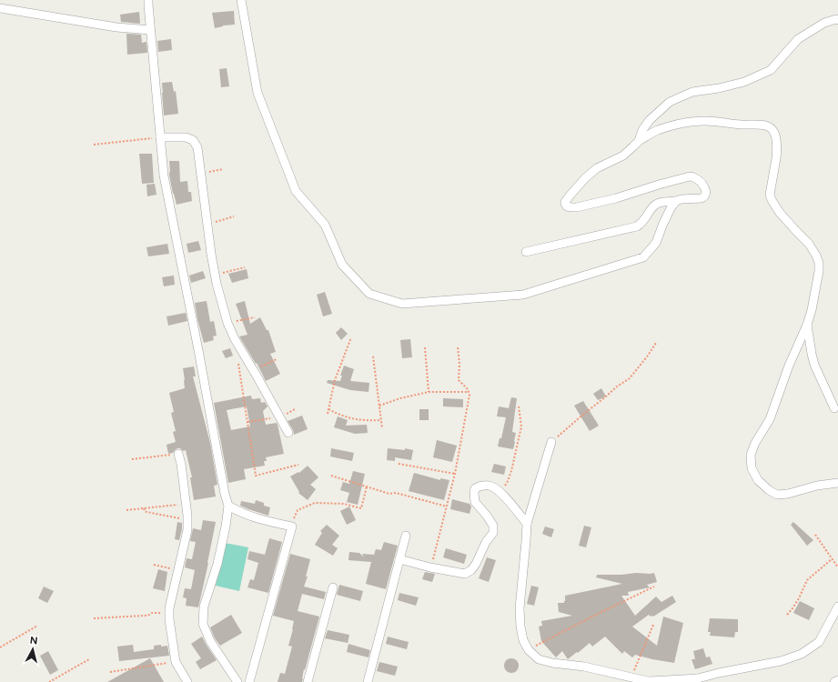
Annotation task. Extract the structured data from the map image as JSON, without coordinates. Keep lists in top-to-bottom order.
{
  "north": "top"
}
